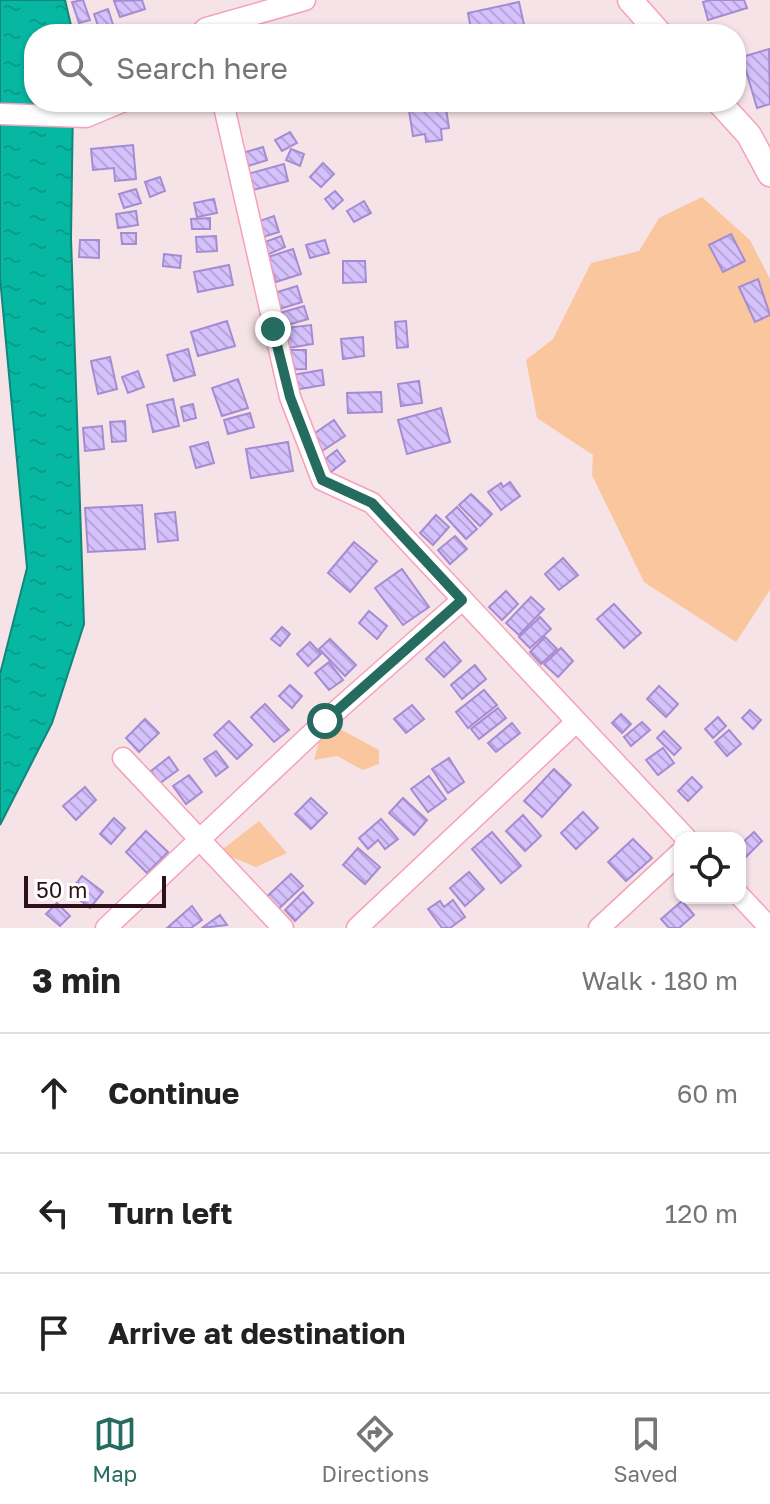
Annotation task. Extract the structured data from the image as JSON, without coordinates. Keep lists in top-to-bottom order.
{
  "scale_bar": "50 m",
  "page": {
    "search": "Search here",
    "scale": "50 m",
    "heading": ["3 min", "Walk · 180 m"],
    "list": [
      ["Continue", "60 m"],
      ["Turn left", "120 m"],
      "Arrive at destination"
    ],
    "nav": ["Map", "Directions", "Saved"]
  }
}
